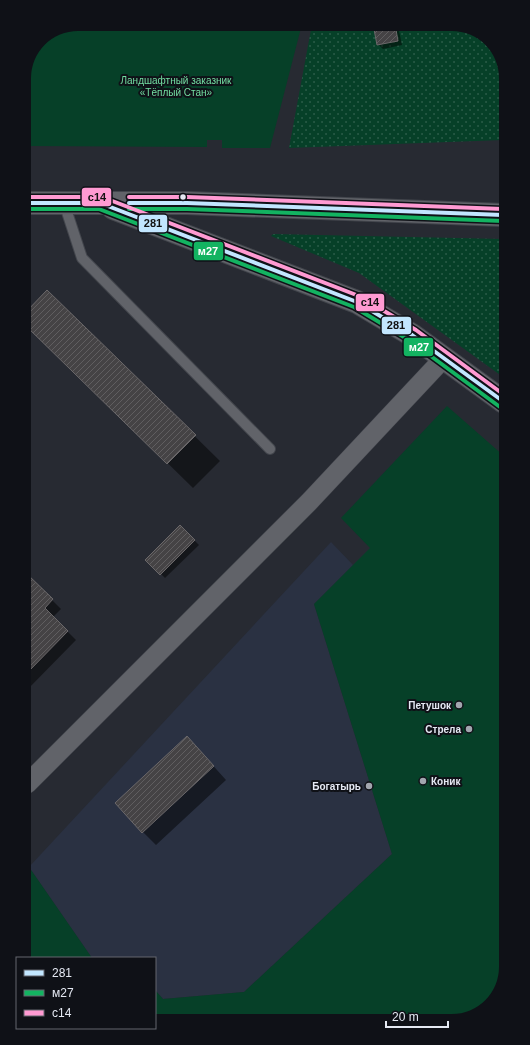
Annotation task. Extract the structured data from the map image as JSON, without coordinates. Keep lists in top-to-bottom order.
{
  "parks": ["Ландшафтный заказник «Тёплый Стан»"],
  "places": [
    "Петушок",
    "Стрела",
    "Коник",
    "Богатырь"
  ],
  "lines": ["transit line с14", "transit line 281", "transit line м27"],
  "legend": ["281", "м27", "с14"],
  "scale_bar": "20 m"
}
